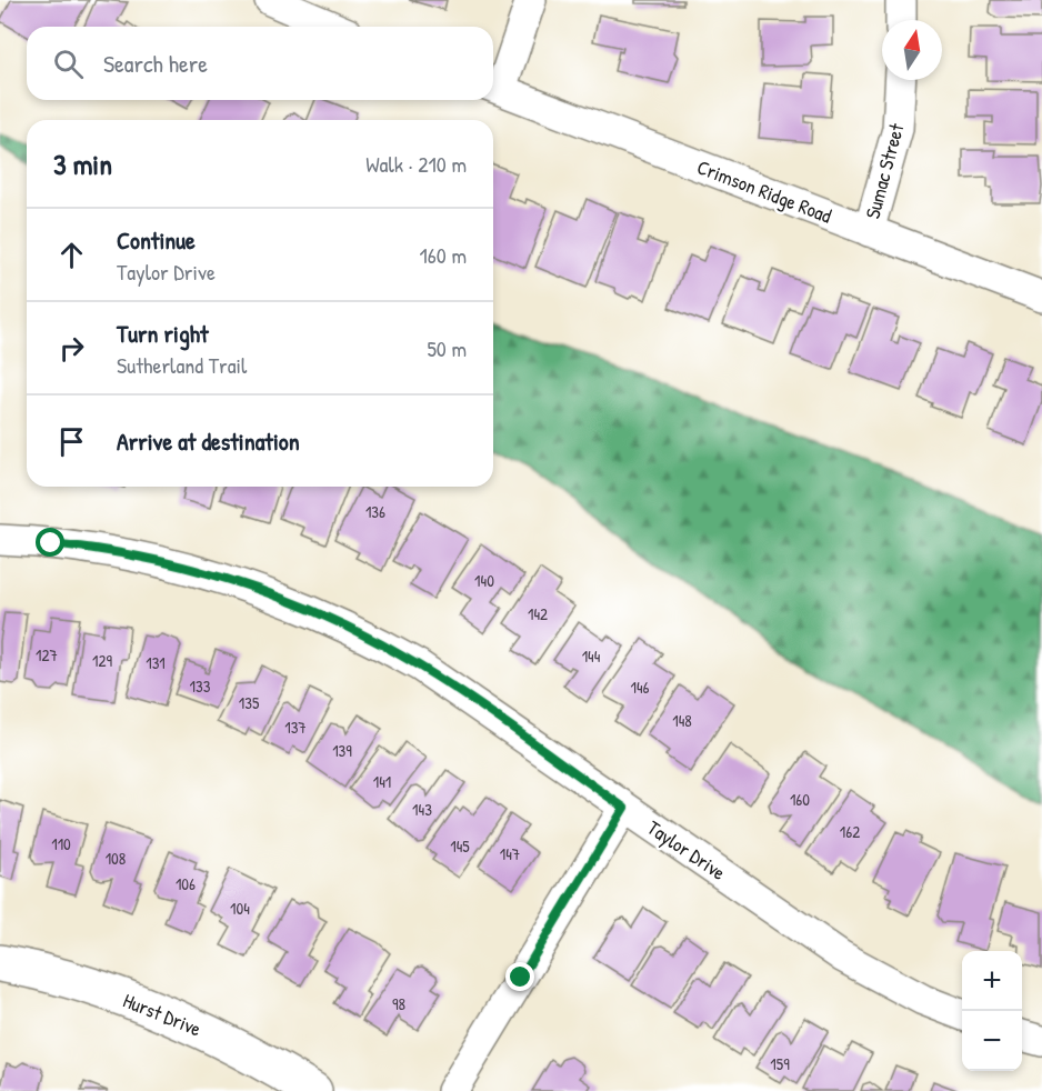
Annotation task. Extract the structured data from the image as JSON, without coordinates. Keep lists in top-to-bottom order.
{
  "streets": {
    "street": [
      "Sumac Street",
      "Crimson Ridge Road",
      "Taylor Drive",
      "Hurst Drive"
    ]
  },
  "crossings": [
    ["Sumac Street", "Crimson Ridge Road"]
  ],
  "house_numbers": [
    "136",
    "140",
    "142",
    "127",
    "144",
    "129",
    "131",
    "133",
    "146",
    "135",
    "148",
    "137",
    "139",
    "141",
    "160",
    "143",
    "162",
    "110",
    "145",
    "147",
    "108",
    "106",
    "104",
    "98",
    "159"
  ],
  "north": "top",
  "page": {
    "search": "Search here",
    "heading": ["3 min", "Walk · 210 m"],
    "list": [
      ["Continue", "Taylor Drive", "160 m"],
      ["Turn right", "Sutherland Trail", "50 m"],
      "Arrive at destination"
    ],
    "map_buttons": ["+", "−"]
  }
}
